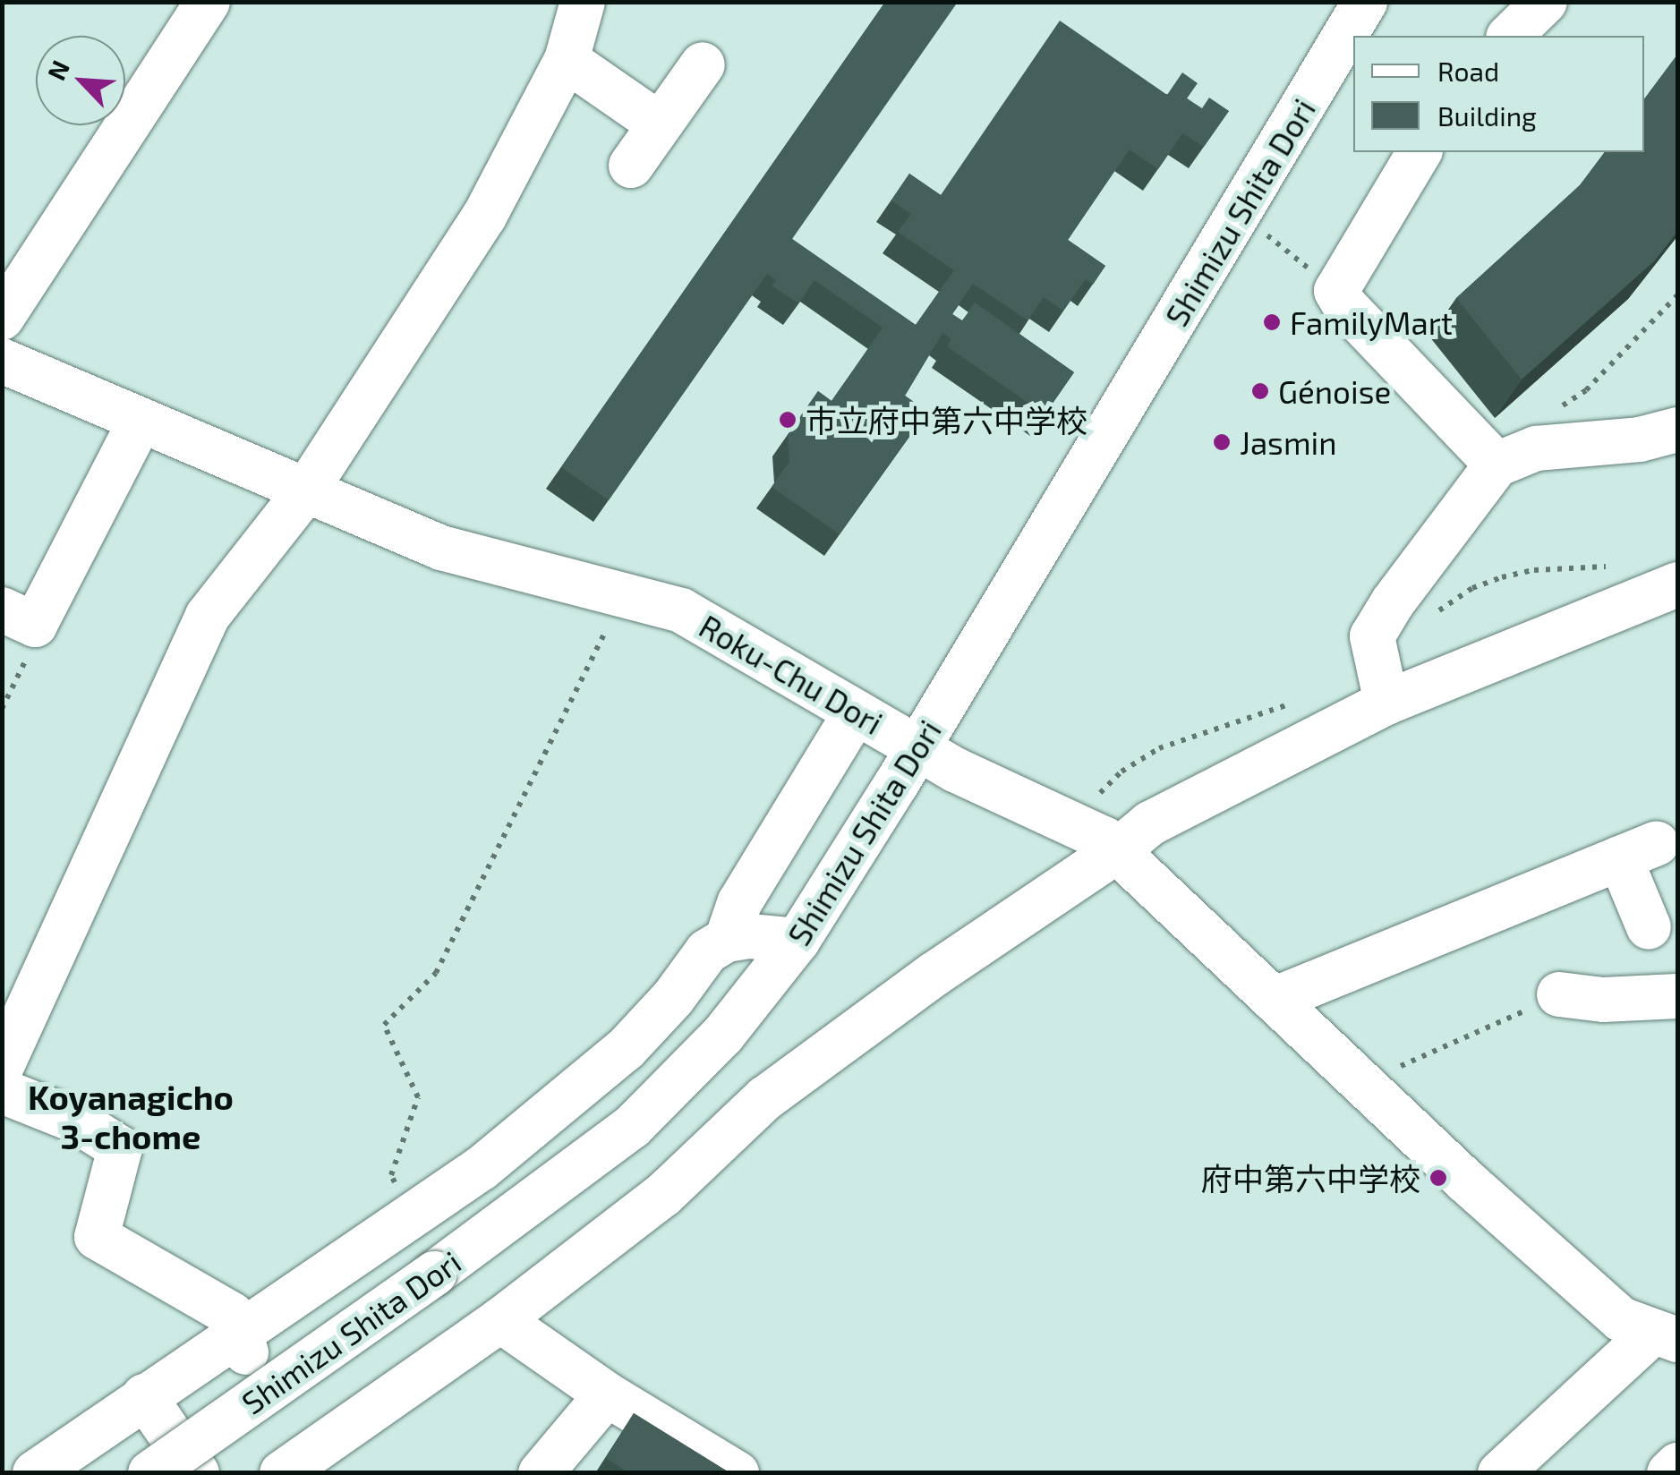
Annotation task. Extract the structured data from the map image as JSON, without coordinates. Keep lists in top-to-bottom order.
{
  "streets": {
    "street": ["Shimizu Shita Dori", "Roku-Chu Dori"]
  },
  "crossings": [
    ["Shimizu Shita Dori", "Roku-Chu Dori"]
  ],
  "districts": ["Koyanagicho 3-chome"],
  "places": [
    "FamilyMart",
    "Génoise",
    "市立府中第六中学校",
    "Jasmin",
    "府中第六中学校"
  ],
  "legend": ["Road", "Building"],
  "north": "top left"
}
